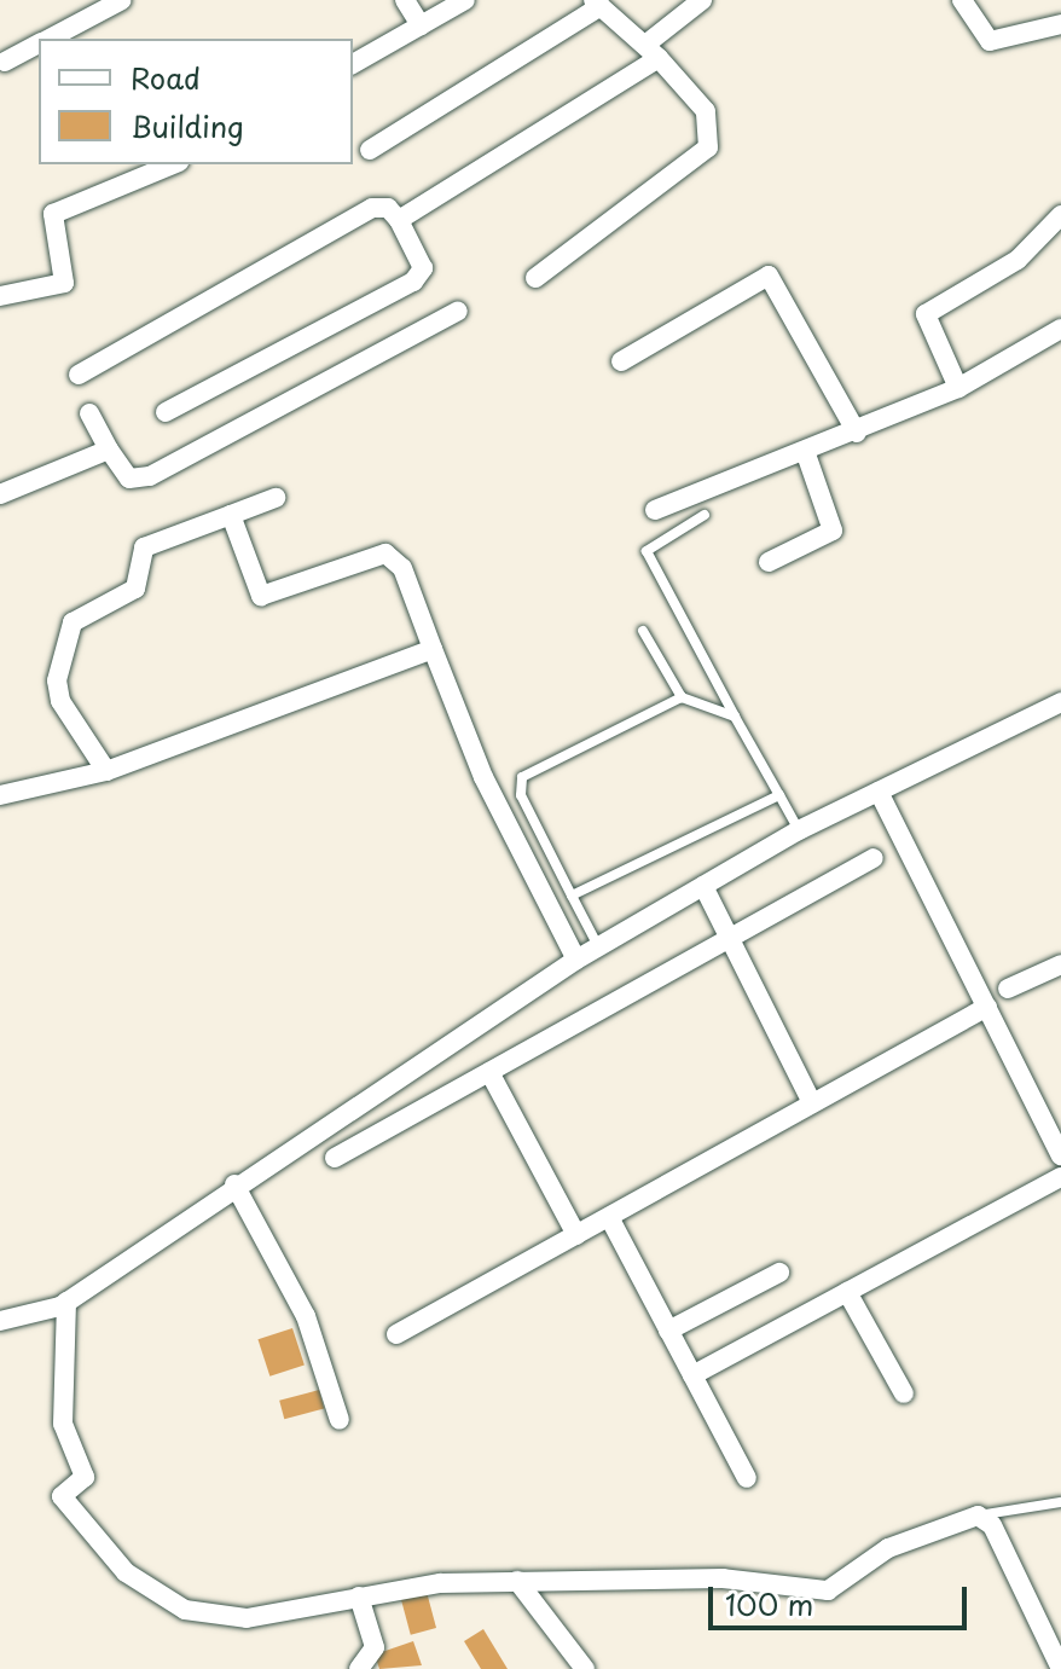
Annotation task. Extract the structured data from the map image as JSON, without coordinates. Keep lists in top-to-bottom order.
{
  "legend": ["Road", "Building"],
  "scale_bar": "100 m"
}
